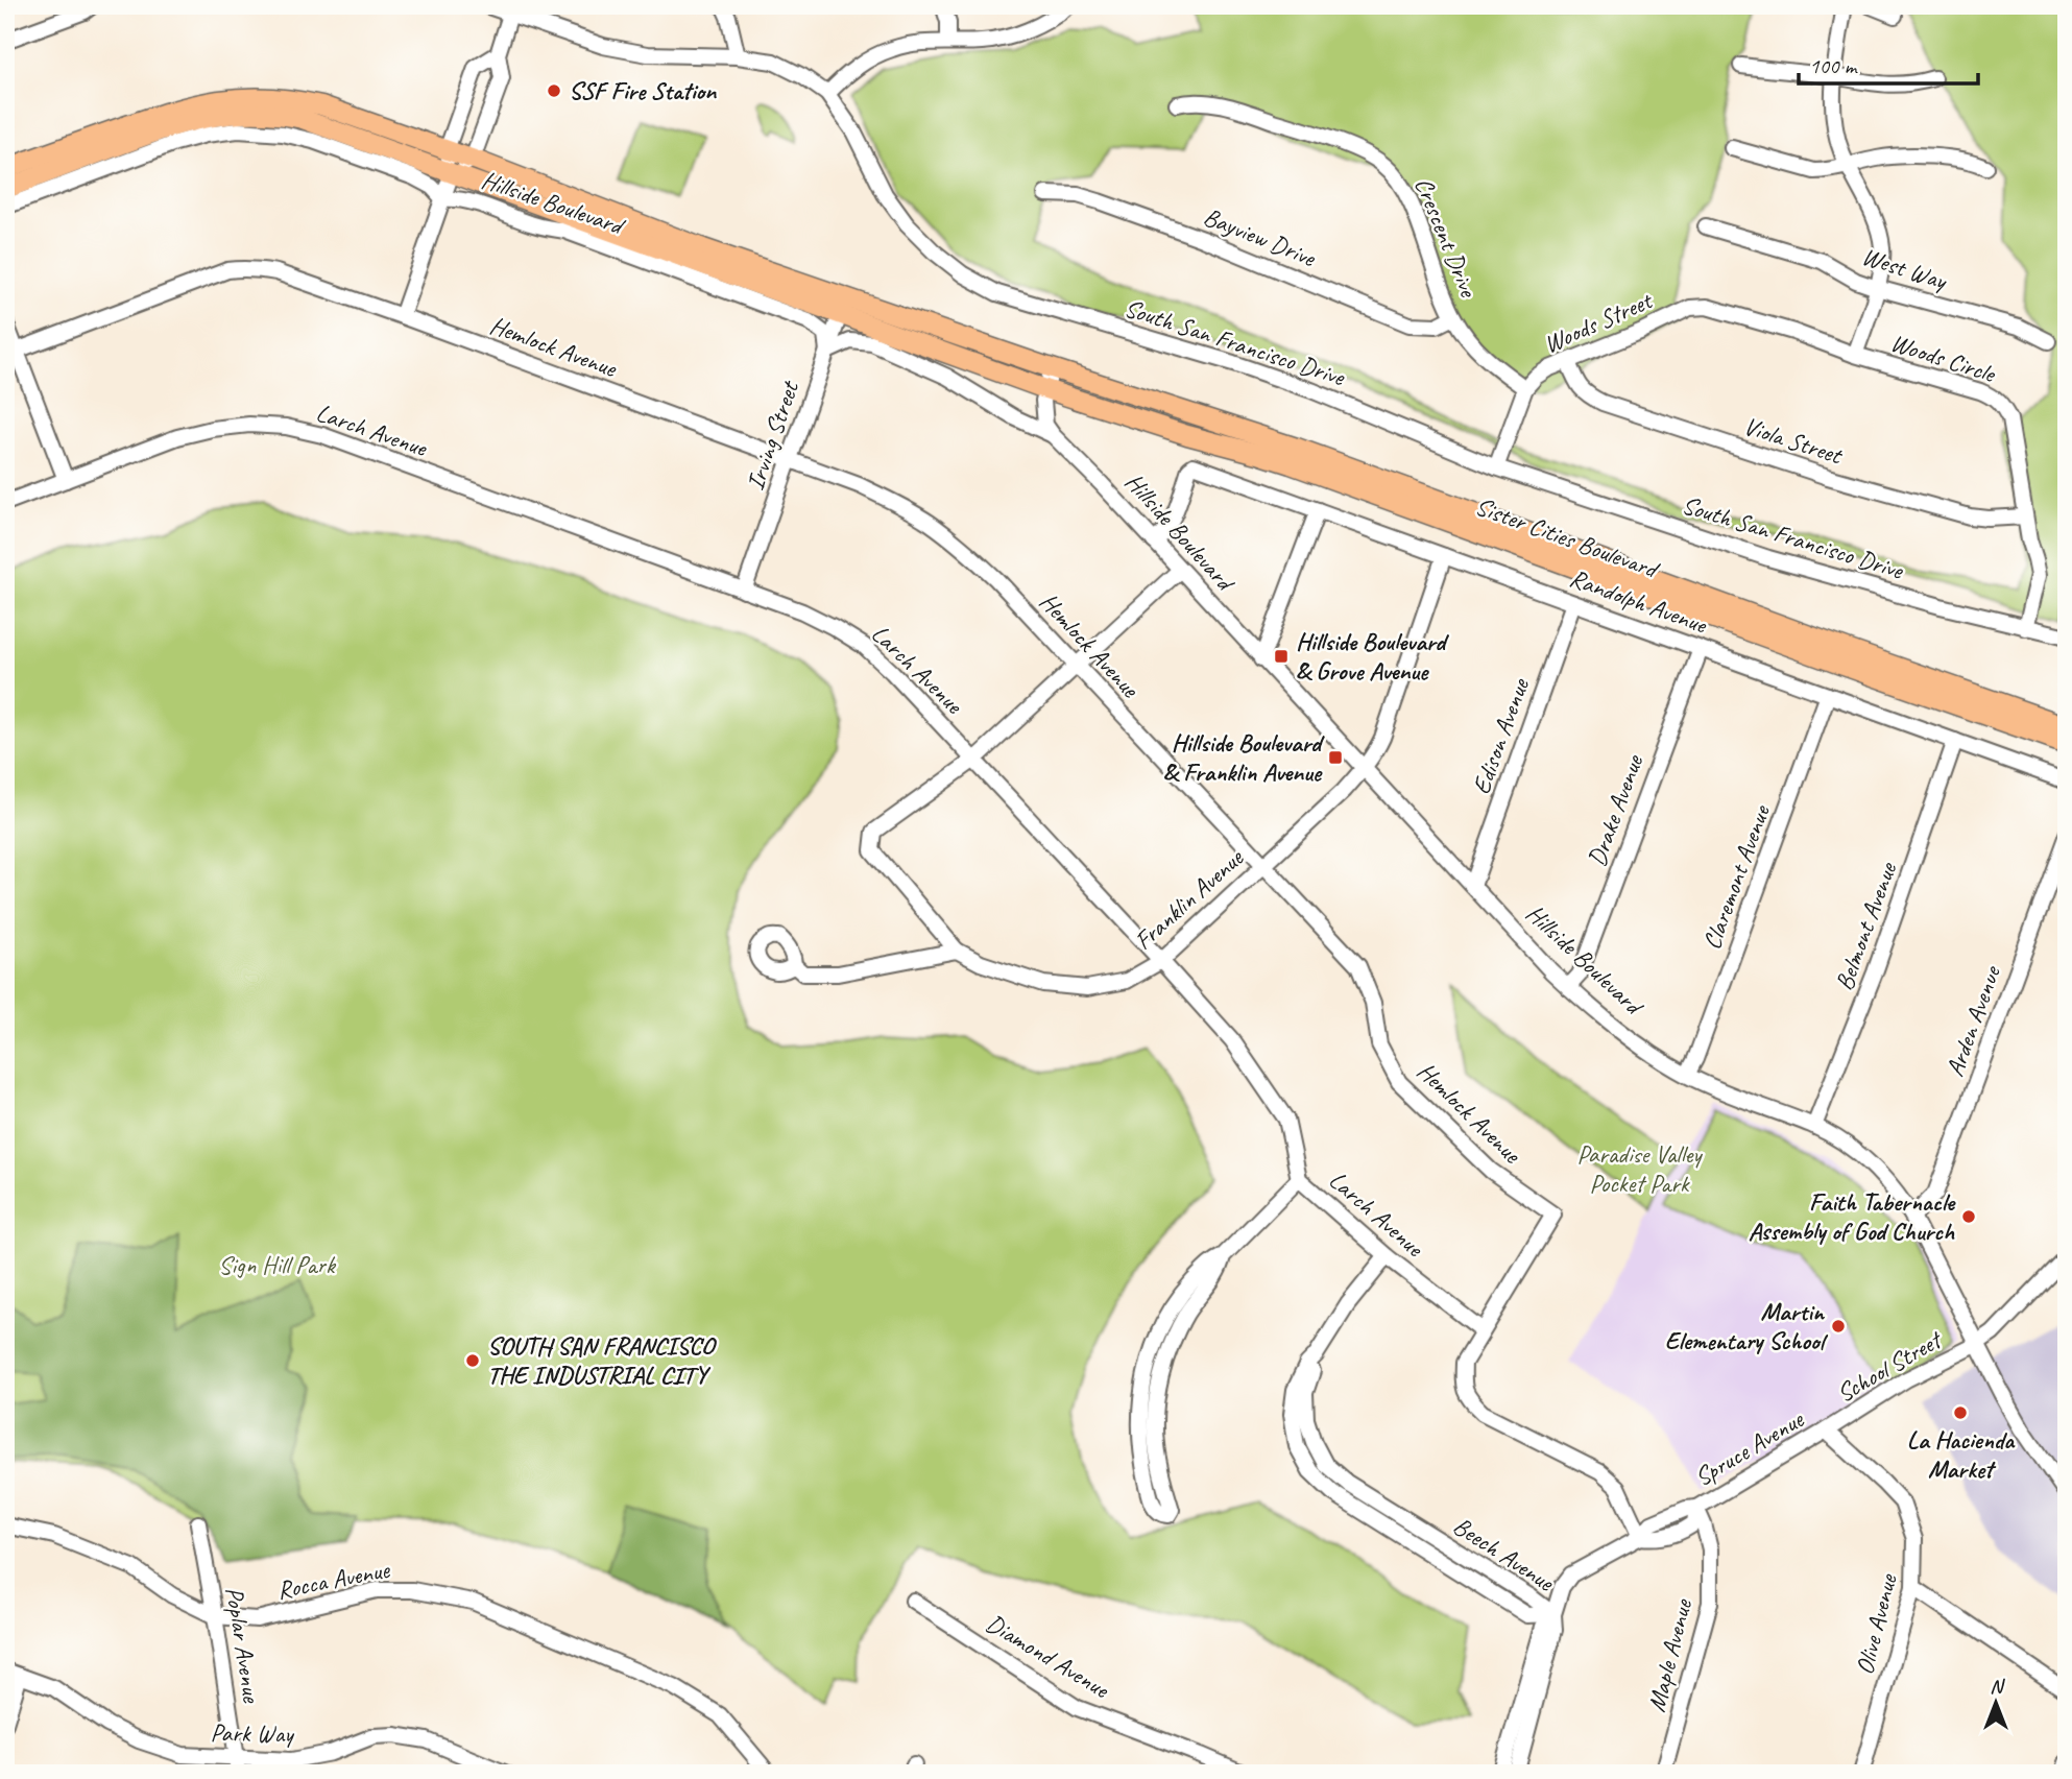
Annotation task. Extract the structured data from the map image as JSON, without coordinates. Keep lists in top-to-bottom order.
{
  "streets": {
    "main road": ["Hillside Boulevard", "Sister Cities Boulevard"],
    "street": [
      "Bayview Drive",
      "Crescent Drive",
      "West Way",
      "Woods Street",
      "South San Francisco Drive",
      "Hemlock Avenue",
      "Woods Circle",
      "Larch Avenue",
      "Irving Street",
      "Viola Street",
      "Randolph Avenue",
      "Edison Avenue",
      "Drake Avenue",
      "Claremont Avenue",
      "Franklin Avenue",
      "Belmont Avenue",
      "Arden Avenue",
      "School Street",
      "Spruce Avenue",
      "Beech Avenue",
      "Rocca Avenue",
      "Olive Avenue",
      "Poplar Avenue",
      "Diamond Avenue",
      "Maple Avenue",
      "Park Way"
    ]
  },
  "crossings": [
    ["Hillside Boulevard", "Irving Street"],
    ["Hillside Boulevard", "Sister Cities Boulevard"],
    ["Hillside Boulevard", "Randolph Avenue"],
    ["Hillside Boulevard", "Edison Avenue"],
    ["Hillside Boulevard", "Drake Avenue"],
    ["Hillside Boulevard", "Claremont Avenue"],
    ["Hillside Boulevard", "Franklin Avenue"],
    ["Hillside Boulevard", "Belmont Avenue"],
    ["Hillside Boulevard", "Arden Avenue"],
    ["Hillside Boulevard", "School Street"],
    ["Bayview Drive", "Crescent Drive"],
    ["Crescent Drive", "Woods Street"],
    ["Woods Street", "Woods Circle"],
    ["Woods Street", "Viola Street"],
    ["South San Francisco Drive", "Woods Circle"],
    ["Hemlock Avenue", "Larch Avenue"],
    ["Hemlock Avenue", "Irving Street"],
    ["Hemlock Avenue", "Franklin Avenue"],
    ["Hemlock Avenue", "Spruce Avenue"],
    ["Woods Circle", "Viola Street"],
    ["Larch Avenue", "Irving Street"],
    ["Larch Avenue", "Franklin Avenue"],
    ["Larch Avenue", "Beech Avenue"],
    ["Randolph Avenue", "Edison Avenue"],
    ["Randolph Avenue", "Drake Avenue"],
    ["Randolph Avenue", "Claremont Avenue"],
    ["Randolph Avenue", "Franklin Avenue"],
    ["Randolph Avenue", "Belmont Avenue"],
    ["School Street", "Spruce Avenue"],
    ["School Street", "Olive Avenue"],
    ["Spruce Avenue", "Beech Avenue"],
    ["Spruce Avenue", "Olive Avenue"],
    ["Spruce Avenue", "Maple Avenue"],
    ["Rocca Avenue", "Poplar Avenue"],
    ["Poplar Avenue", "Park Way"]
  ],
  "parks": ["Paradise Valley Pocket Park", "Sign Hill Park"],
  "places": {
    "other": [
      "SSF Fire Station",
      "Faith Tabernacle Assembly of God Church",
      "Martin Elementary School",
      "SOUTH SAN FRANCISCO THE INDUSTRIAL CITY",
      "La Hacienda Market"
    ],
    "transit": ["Hillside Boulevard & Grove Avenue", "Hillside Boulevard & Franklin Avenue"]
  },
  "scale_bar": "100 m",
  "north": "top"
}
